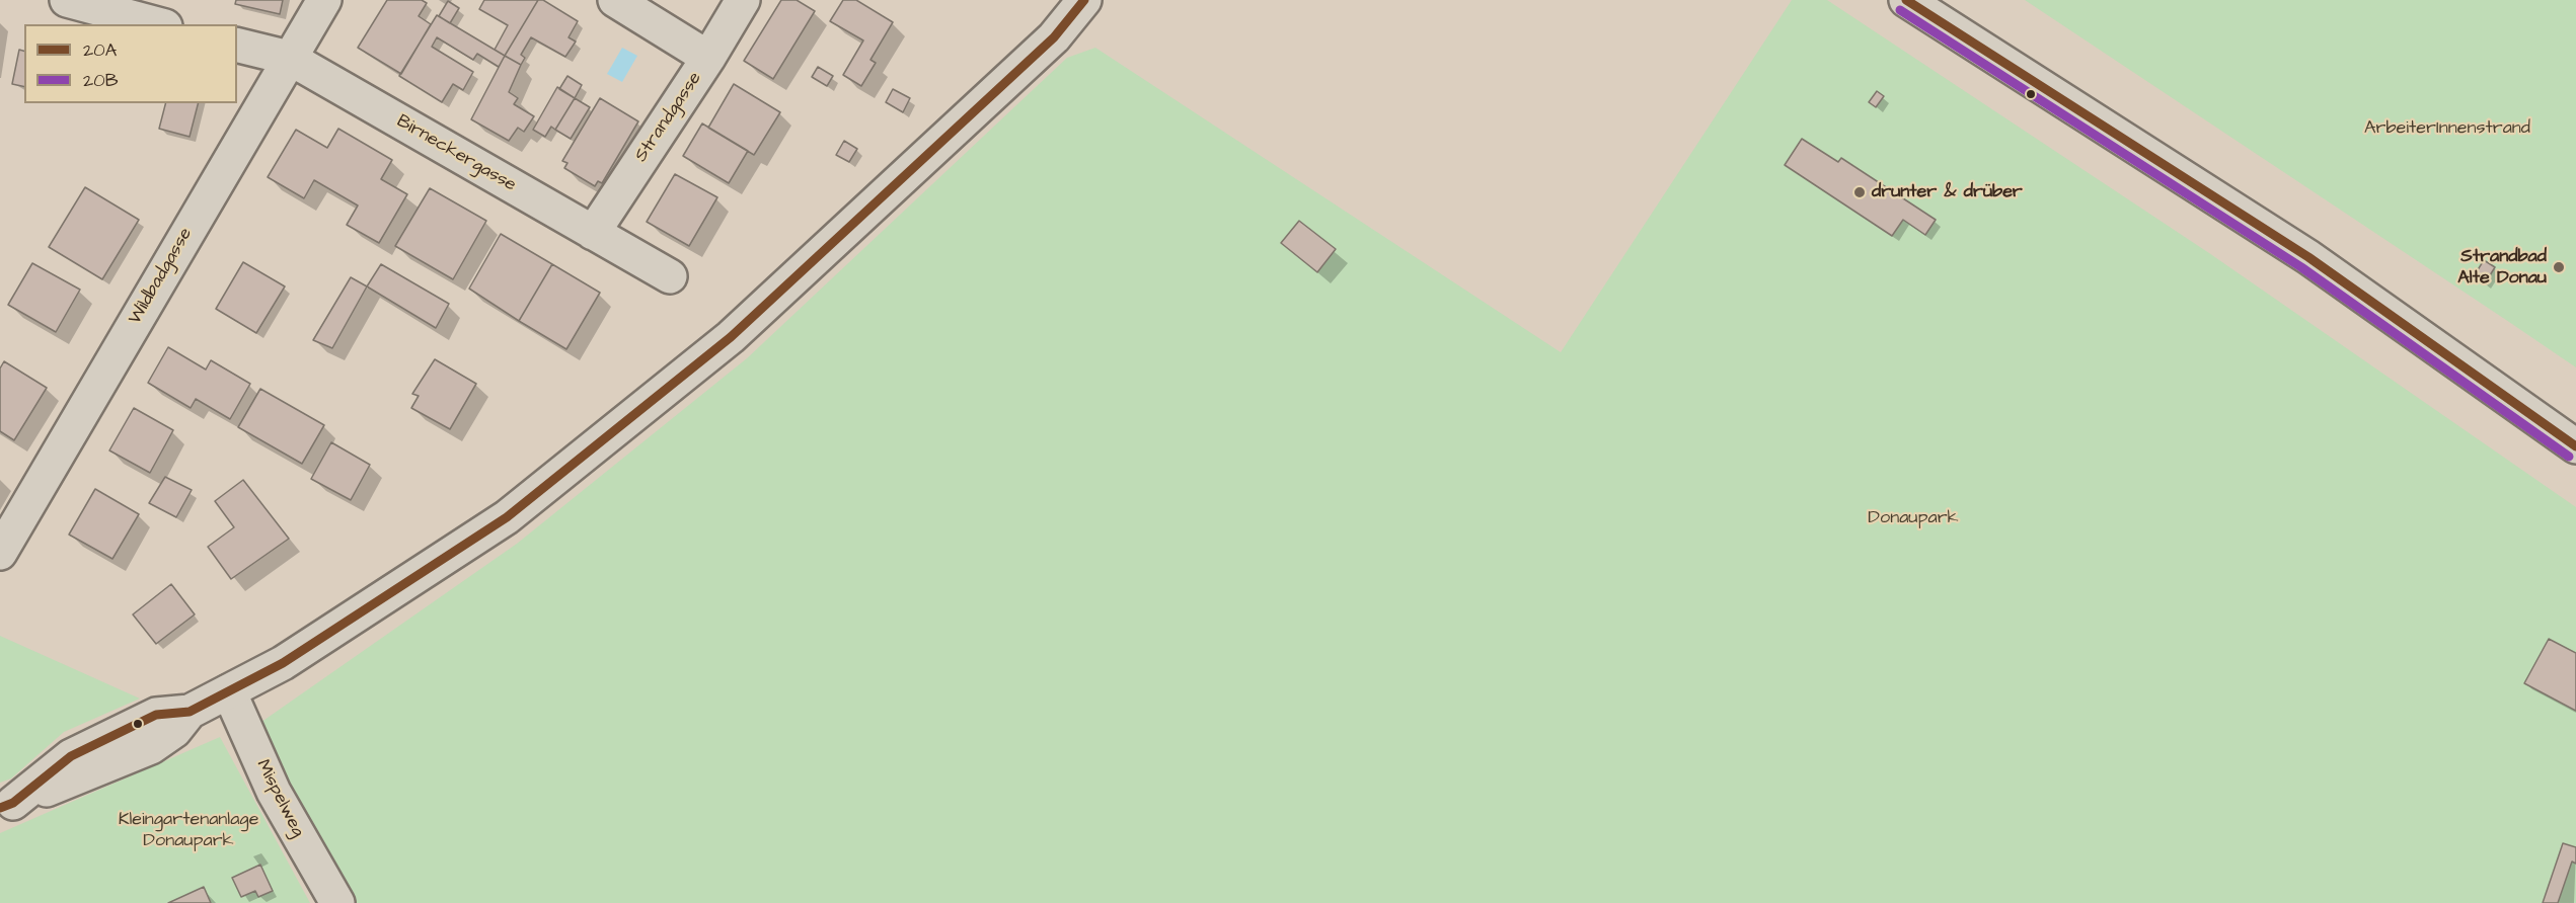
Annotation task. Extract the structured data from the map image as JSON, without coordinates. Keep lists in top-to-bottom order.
{
  "streets": {
    "main road": [
      "Strandgasse",
      "Birneckergasse",
      "Wildbadgasse",
      "Mispelweg"
    ]
  },
  "crossings": [
    ["Strandgasse", "Birneckergasse"],
    ["Birneckergasse", "Wildbadgasse"]
  ],
  "parks": ["ArbeiterInnenstrand", "Donaupark", "Kleingartenanlage Donaupark"],
  "places": ["drunter & drüber", "Strandbad Alte Donau"],
  "lines": ["transit line 20A", "transit line 20B"],
  "legend": ["20A", "20B"]
}
